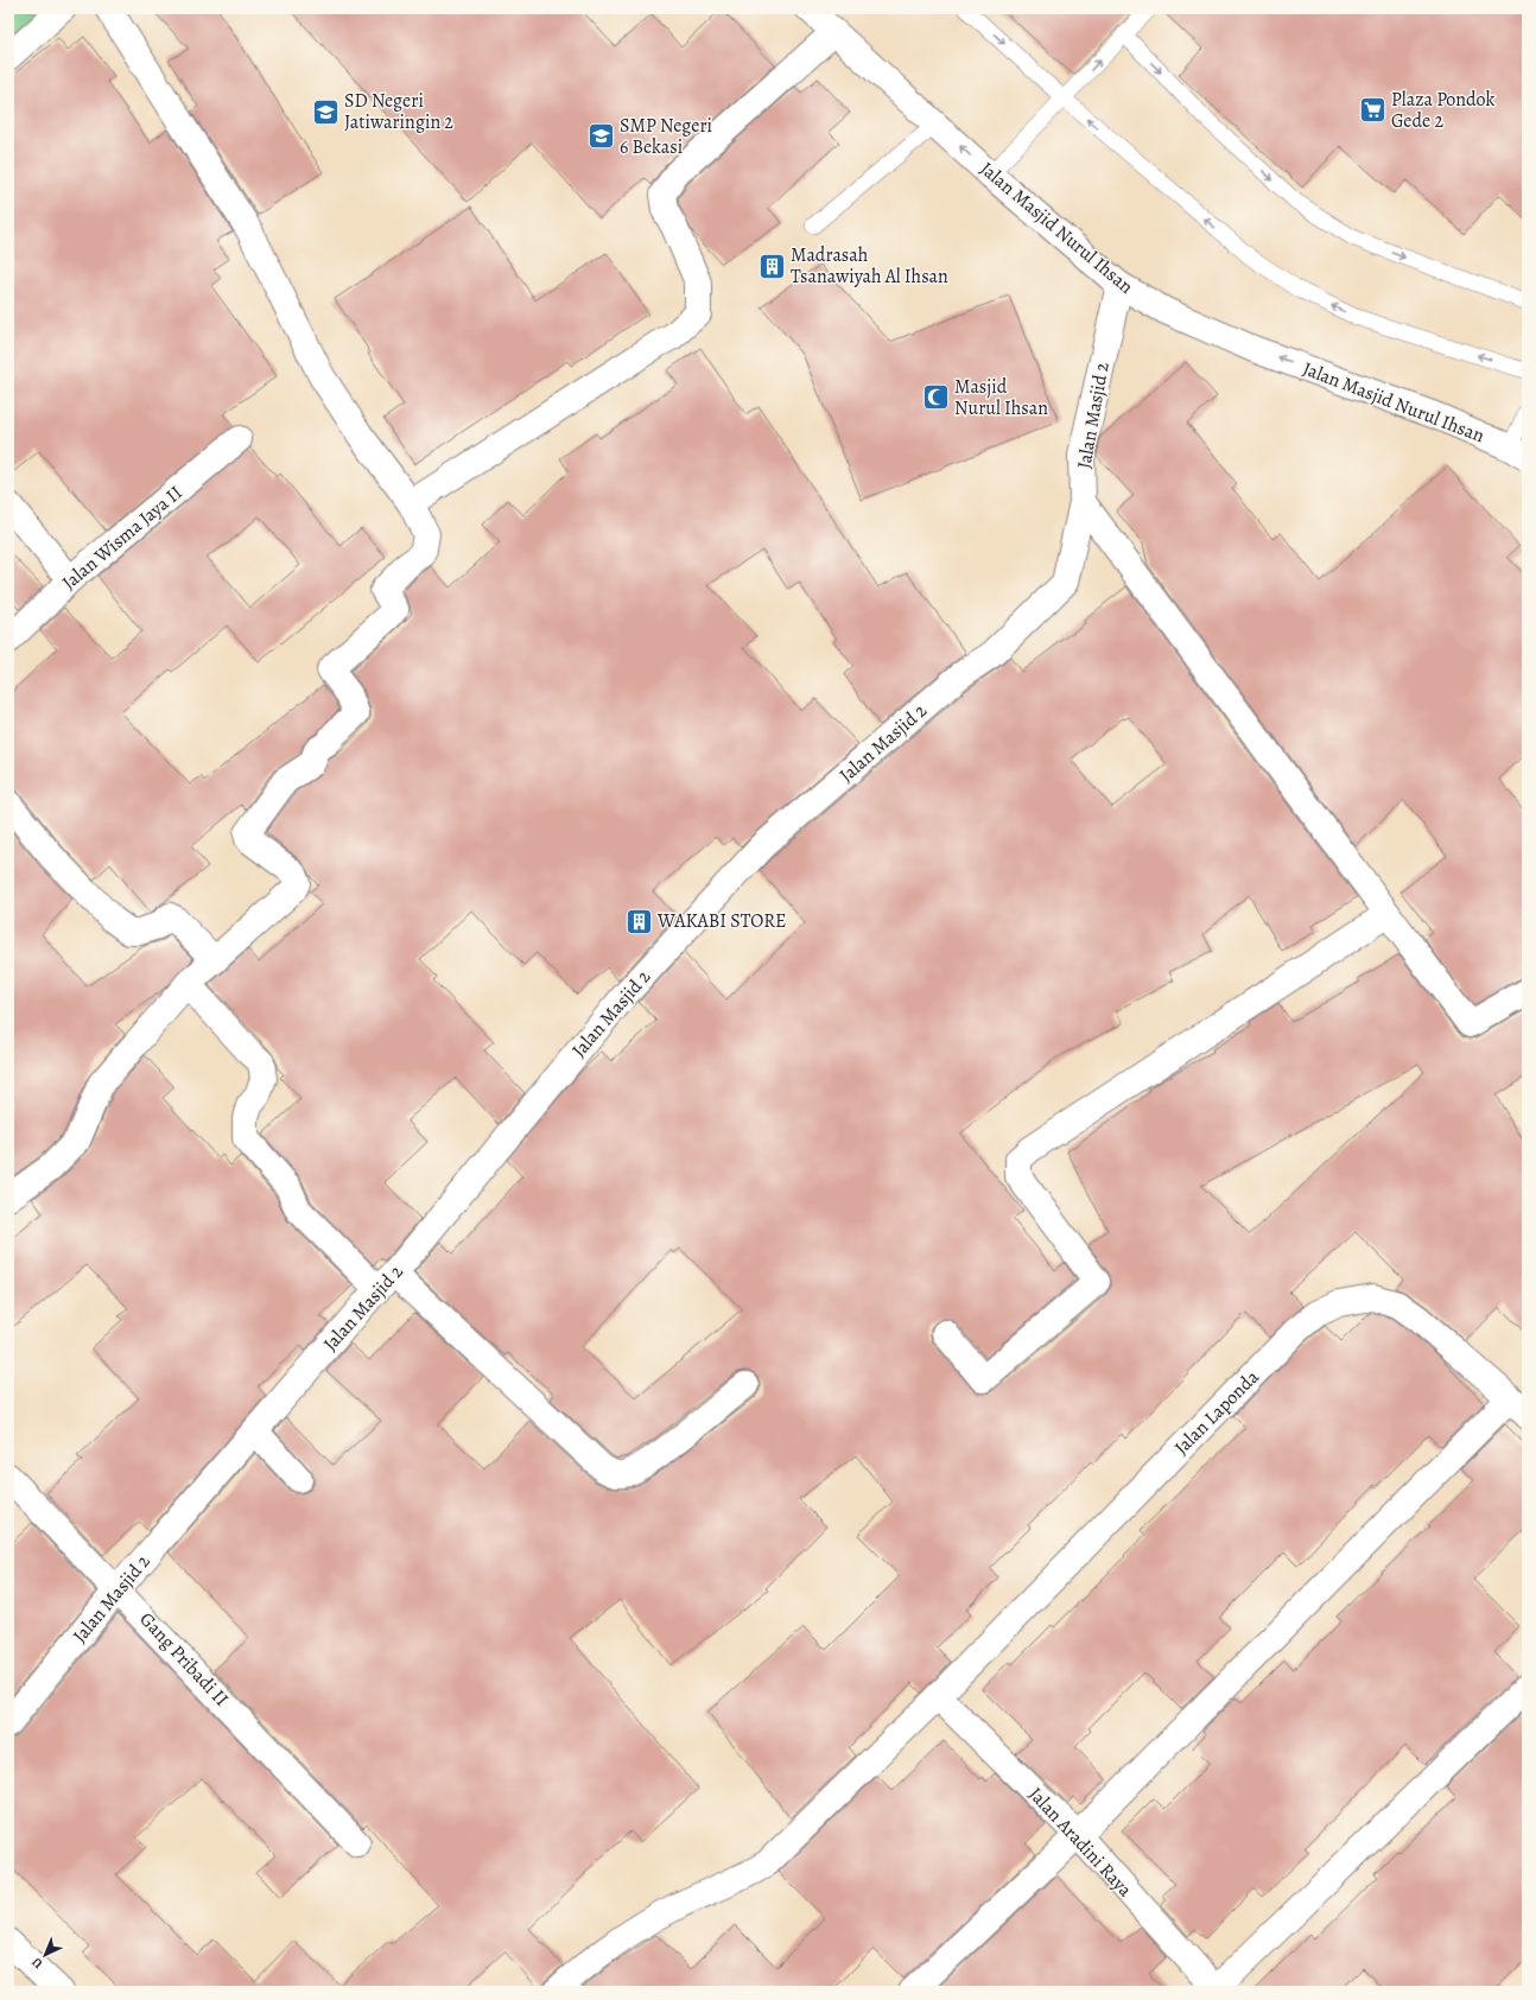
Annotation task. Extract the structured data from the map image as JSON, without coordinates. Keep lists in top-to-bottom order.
{
  "streets": {
    "street": [
      "Jalan Masjid Nurul Ihsan",
      "Jalan Masjid 2",
      "Jalan Wisma Jaya II",
      "Jalan Laponda",
      "Gang Pribadi II",
      "Jalan Aradini Raya"
    ]
  },
  "crossings": [
    ["Jalan Masjid Nurul Ihsan", "Jalan Masjid 2"],
    ["Jalan Masjid 2", "Gang Pribadi II"],
    ["Jalan Laponda", "Jalan Aradini Raya"]
  ],
  "one_way": ["Jalan Masjid Nurul Ihsan"],
  "places": {
    "supermarket": ["Plaza Pondok Gede 2"],
    "school or university": ["SD Negeri Jatiwaringin 2", "SMP Negeri 6 Bekasi"],
    "building": ["Madrasah Tsanawiyah Al Ihsan", "WAKABI STORE"],
    "mosque": ["Masjid Nurul Ihsan"]
  },
  "north": "bottom left"
}
